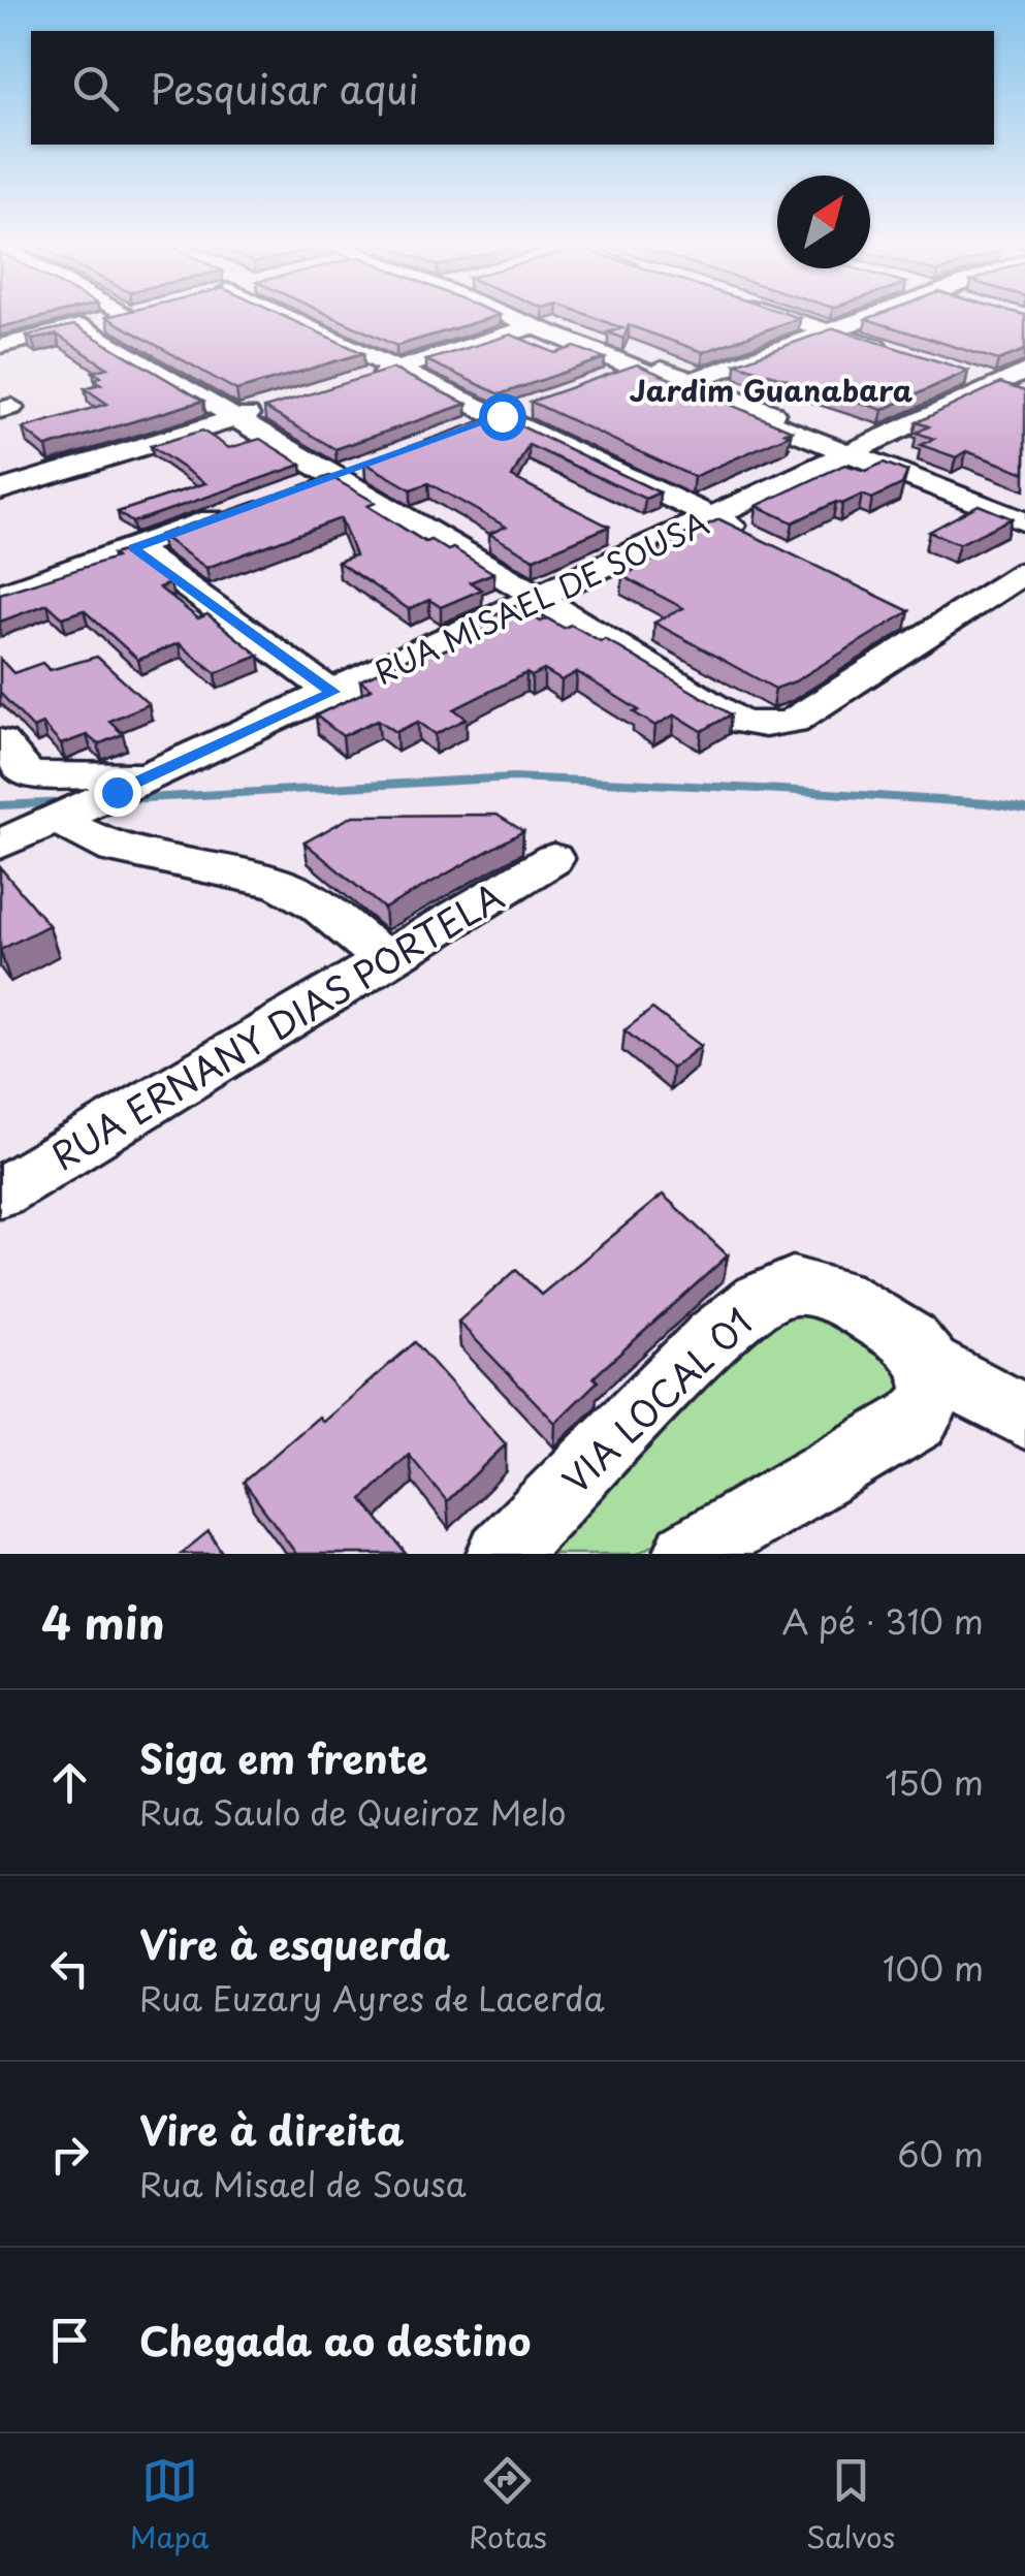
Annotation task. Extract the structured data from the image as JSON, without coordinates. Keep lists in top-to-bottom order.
{
  "streets": {
    "street": ["RUA MISAEL DE SOUSA", "RUA ERNANY DIAS PORTELA", "VIA LOCAL 01"]
  },
  "districts": ["Jardim Guanabara"],
  "north": "top right",
  "page": {
    "search": "Pesquisar aqui",
    "heading": ["4 min", "A pé · 310 m"],
    "list": [
      ["Siga em frente", "Rua Saulo de Queiroz Melo", "150 m"],
      ["Vire à esquerda", "Rua Euzary Ayres de Lacerda", "100 m"],
      ["Vire à direita", "Rua Misael de Sousa", "60 m"],
      "Chegada ao destino"
    ],
    "nav": ["Mapa", "Rotas", "Salvos"]
  }
}
